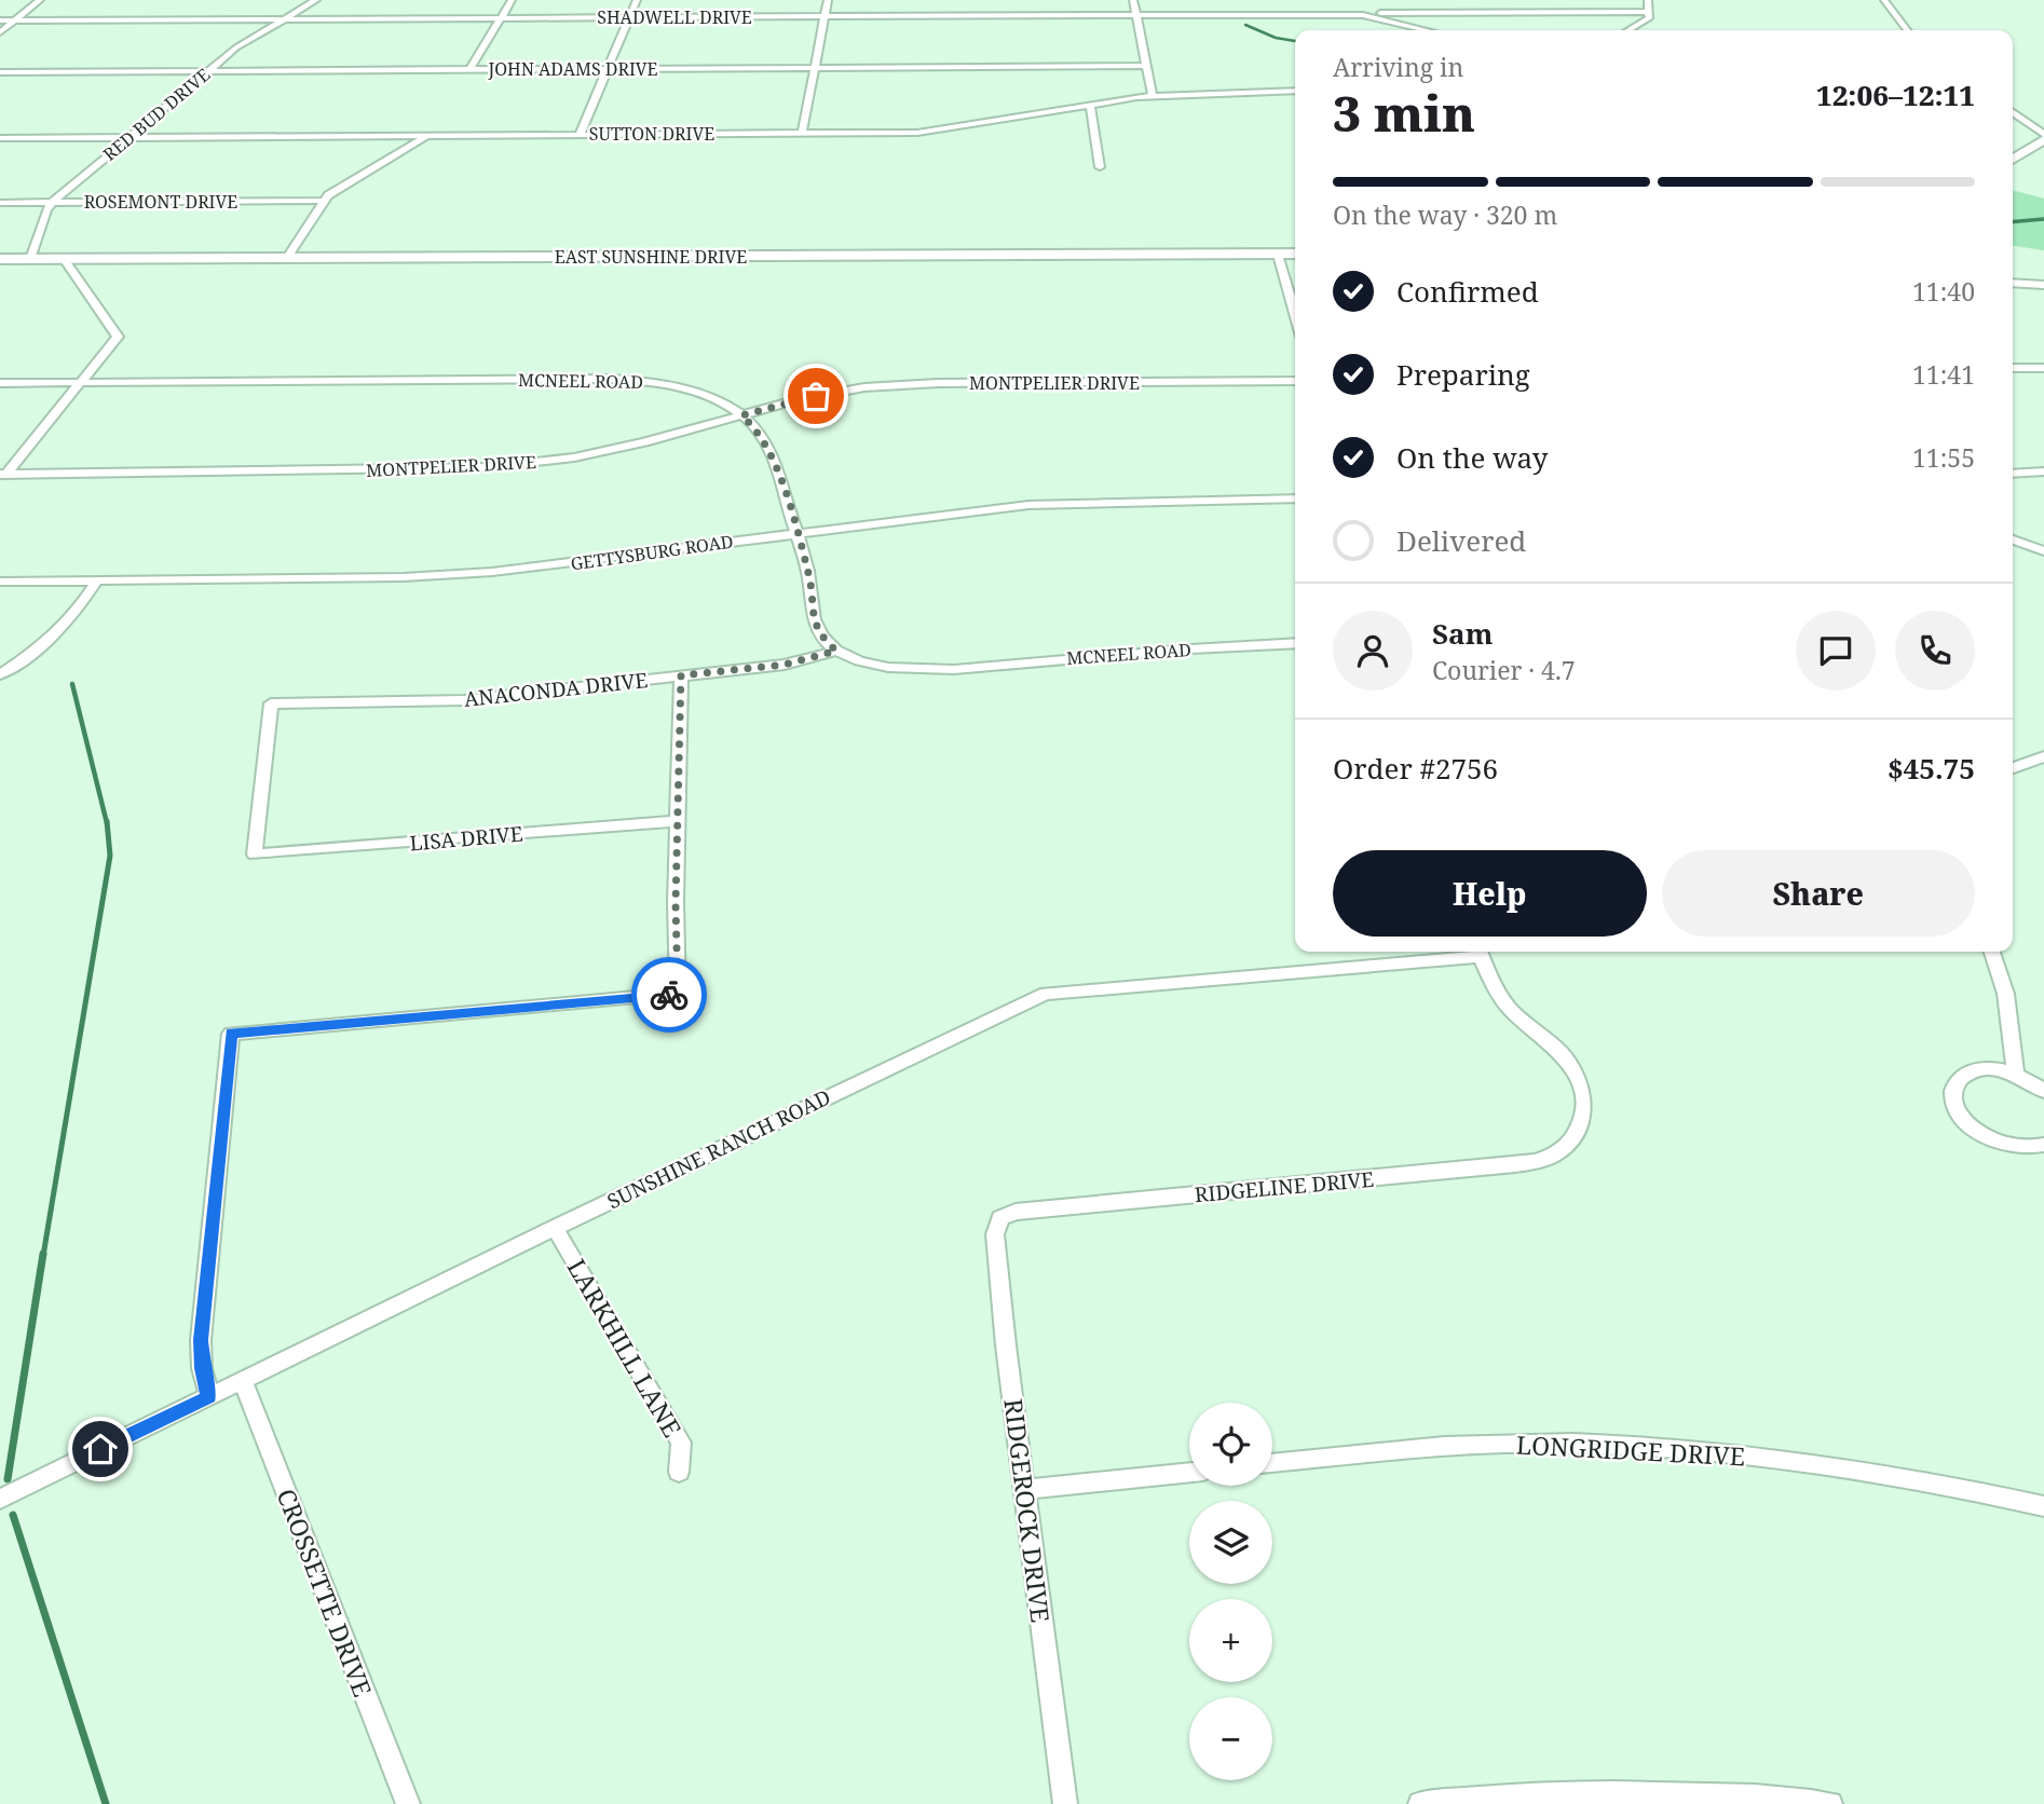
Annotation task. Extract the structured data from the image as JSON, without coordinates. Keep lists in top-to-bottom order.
{
  "streets": {
    "street": [
      "SHADWELL DRIVE",
      "JOHN ADAMS DRIVE",
      "RED BUD DRIVE",
      "SUTTON DRIVE",
      "ROSEMONT DRIVE",
      "EAST SUNSHINE DRIVE",
      "MCNEEL ROAD",
      "MONTPELIER DRIVE",
      "GETTYSBURG ROAD",
      "ANACONDA DRIVE",
      "LISA DRIVE",
      "SUNSHINE RANCH ROAD",
      "RIDGELINE DRIVE",
      "LARKHILL LANE",
      "LONGRIDGE DRIVE",
      "RIDGEROCK DRIVE",
      "CROSSETTE DRIVE"
    ]
  },
  "crossings": [
    ["SHADWELL DRIVE", "RED BUD DRIVE"],
    ["JOHN ADAMS DRIVE", "RED BUD DRIVE"],
    ["RED BUD DRIVE", "SUTTON DRIVE"],
    ["RED BUD DRIVE", "ROSEMONT DRIVE"],
    ["RED BUD DRIVE", "EAST SUNSHINE DRIVE"],
    ["MCNEEL ROAD", "MONTPELIER DRIVE"],
    ["MCNEEL ROAD", "GETTYSBURG ROAD"],
    ["MCNEEL ROAD", "ANACONDA DRIVE"],
    ["ANACONDA DRIVE", "LISA DRIVE"],
    ["SUNSHINE RANCH ROAD", "LARKHILL LANE"],
    ["SUNSHINE RANCH ROAD", "CROSSETTE DRIVE"],
    ["RIDGELINE DRIVE", "RIDGEROCK DRIVE"]
  ],
  "page": {
    "heading": ["3 min", "Arriving in", "12:06–12:11"],
    "panel": [
      "Sam",
      "Courier · 4.7",
      "Order #2756",
      "$45.75"
    ],
    "bar": "On the way · 320 m",
    "list": [
      ["Confirmed", "11:40"],
      ["Preparing", "11:41"],
      ["On the way", "11:55"],
      "Delivered"
    ],
    "buttons": ["Help", "Share"],
    "map_buttons": ["+", "−"]
  }
}
